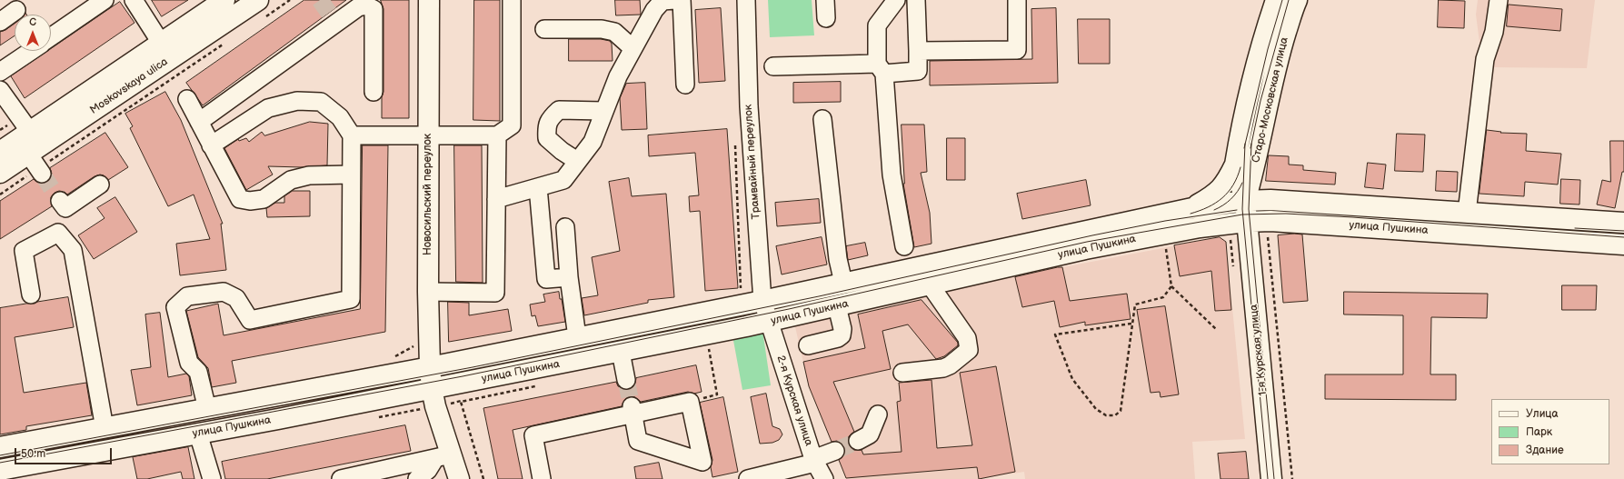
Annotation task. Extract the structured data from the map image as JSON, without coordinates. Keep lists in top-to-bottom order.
{
  "streets": {
    "main road": [
      "Moskovskaya ulica",
      "Старо-Московская улица",
      "Новосильский переулок",
      "улица Пушкина",
      "1-я Курская улица"
    ],
    "street": ["Трамвайный переулок", "2-я Курская улица"]
  },
  "crossings": [
    ["Старо-Московская улица", "улица Пушкина"],
    ["Старо-Московская улица", "1-я Курская улица"],
    ["Трамвайный переулок", "улица Пушкина"],
    ["Трамвайный переулок", "2-я Курская улица"],
    ["Новосильский переулок", "улица Пушкина"],
    ["улица Пушкина", "1-я Курская улица"],
    ["улица Пушкина", "2-я Курская улица"]
  ],
  "legend": ["Улица", "Парк", "Здание"],
  "scale_bar": "50 m",
  "north": "top"
}
